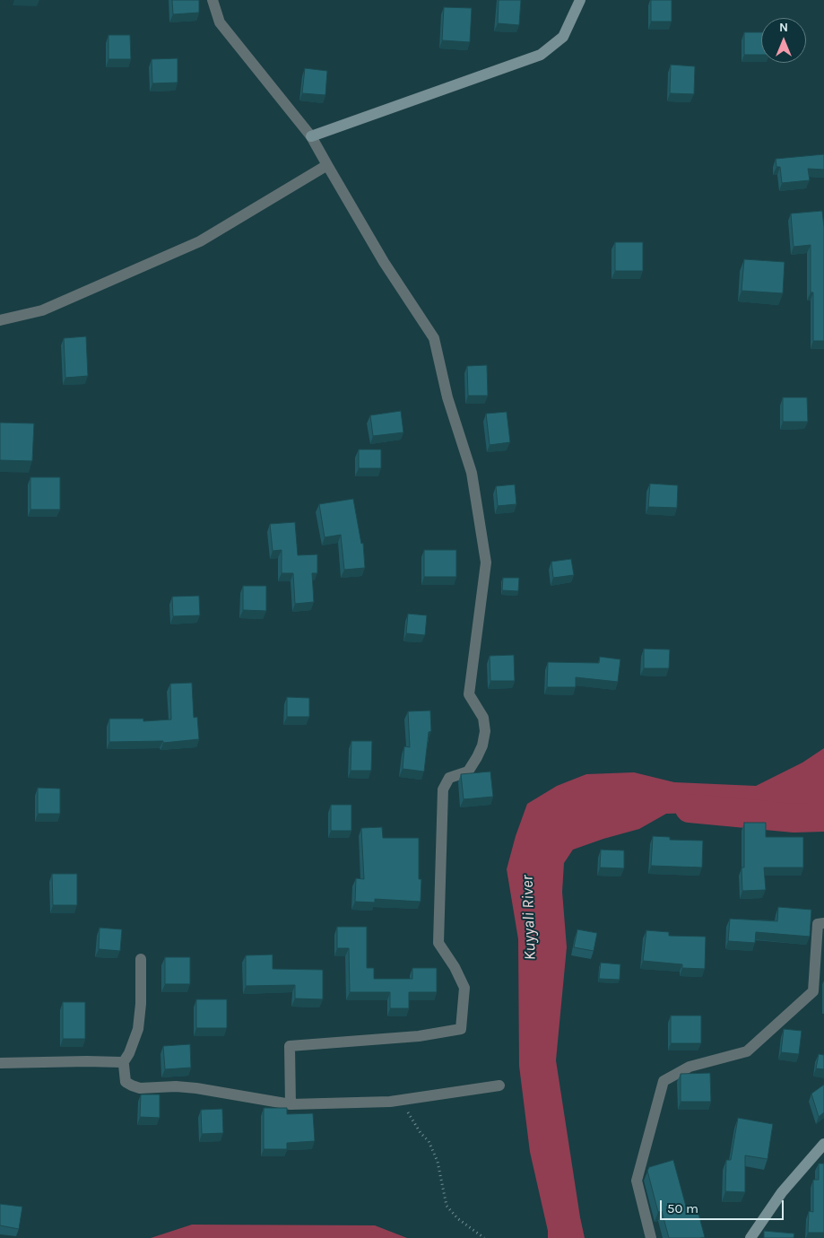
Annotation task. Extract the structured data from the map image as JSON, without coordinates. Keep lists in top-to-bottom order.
{
  "water": ["Kuyyali River"],
  "scale_bar": "50 m",
  "north": "top"
}
